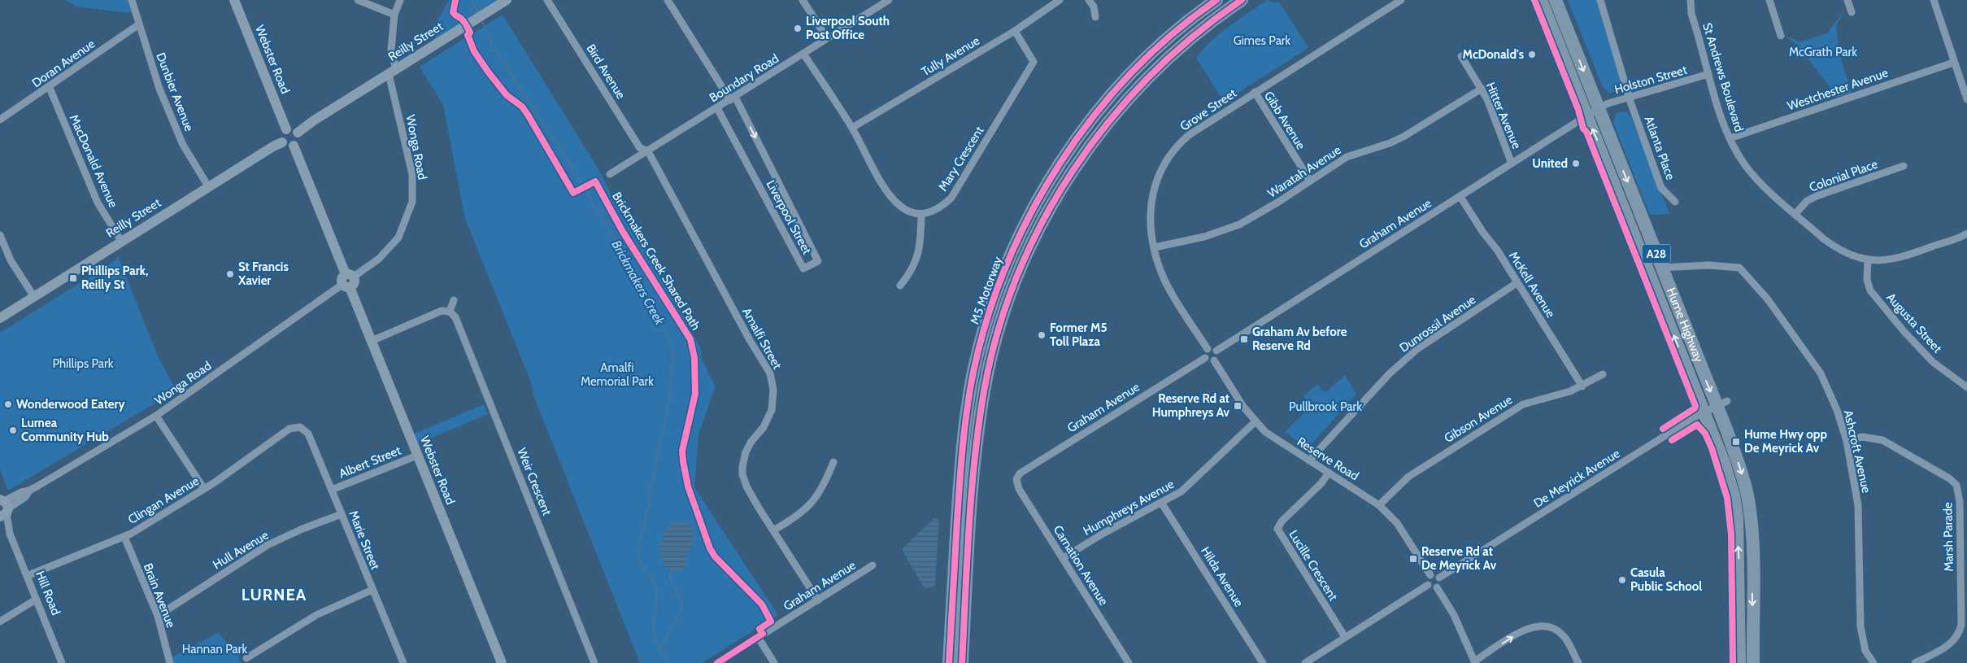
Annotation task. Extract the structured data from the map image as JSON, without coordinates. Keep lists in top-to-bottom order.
{
  "streets": {
    "highway": ["A28", "M5 Motorway", "Hume Highway"],
    "street": [
      "Reilly Street",
      "Tully Avenue",
      "Webster Road",
      "Doran Avenue",
      "Bird Avenue",
      "St Andrews Boulevard",
      "Boundary Road",
      "Holston Street",
      "Westchester Avenue",
      "Dunbier Avenue",
      "Grove Street",
      "Hitter Avenue",
      "Gibb Avenue",
      "Wonga Road",
      "Atlanta Place",
      "Mary Crescent",
      "MacDonald Avenue",
      "Waratah Avenue",
      "Colonial Place",
      "Liverpool Street",
      "Graham Avenue",
      "McKell Avenue",
      "Augusta Street",
      "Dunrossil Avenue",
      "Amalfi Street",
      "Gibson Avenue",
      "Ashcroft Avenue",
      "Reserve Road",
      "Albert Street",
      "De Meyrick Avenue",
      "Weir Crescent",
      "Clingan Avenue",
      "Humphreys Avenue",
      "Marsh Parade",
      "Marie Street",
      "Hull Avenue",
      "Carnation Avenue",
      "Lucille Crescent",
      "Hilda Avenue",
      "Hill Road",
      "Brain Avenue"
    ],
    "cycle path": ["Brickmakers Creek Shared Path"]
  },
  "crossings": [
    ["Reilly Street", "Webster Road"],
    ["Reilly Street", "Dunbier Avenue"],
    ["Reilly Street", "Wonga Road"],
    ["Reilly Street", "MacDonald Avenue"],
    ["Tully Avenue", "Mary Crescent"],
    ["Webster Road", "Wonga Road"],
    ["Webster Road", "Albert Street"],
    ["Doran Avenue", "Dunbier Avenue"],
    ["Doran Avenue", "MacDonald Avenue"],
    ["Bird Avenue", "Boundary Road"],
    ["Bird Avenue", "Amalfi Street"],
    ["St Andrews Boulevard", "Holston Street"],
    ["St Andrews Boulevard", "Westchester Avenue"],
    ["St Andrews Boulevard", "Colonial Place"],
    ["St Andrews Boulevard", "Augusta Street"],
    ["Boundary Road", "Liverpool Street"],
    ["Boundary Road", "Amalfi Street"],
    ["Holston Street", "Atlanta Place"],
    ["Holston Street", "Graham Avenue"],
    ["Holston Street", "Hume Highway"],
    ["Grove Street", "Gibb Avenue"],
    ["Grove Street", "Waratah Avenue"],
    ["Grove Street", "Graham Avenue"],
    ["Grove Street", "Reserve Road"],
    ["Hitter Avenue", "Waratah Avenue"],
    ["Hitter Avenue", "Graham Avenue"],
    ["Gibb Avenue", "Waratah Avenue"],
    ["Wonga Road", "Hill Road"],
    ["Graham Avenue", "McKell Avenue"],
    ["Graham Avenue", "Hume Highway"],
    ["Graham Avenue", "Amalfi Street"],
    ["Graham Avenue", "Reserve Road"],
    ["Graham Avenue", "Carnation Avenue"],
    ["McKell Avenue", "Dunrossil Avenue"],
    ["McKell Avenue", "Gibson Avenue"],
    ["Dunrossil Avenue", "Reserve Road"],
    ["Hume Highway", "Ashcroft Avenue"],
    ["Hume Highway", "De Meyrick Avenue"],
    ["Gibson Avenue", "Reserve Road"],
    ["Ashcroft Avenue", "Marsh Parade"],
    ["Reserve Road", "De Meyrick Avenue"],
    ["Reserve Road", "Humphreys Avenue"],
    ["Reserve Road", "Lucille Crescent"],
    ["Albert Street", "Marie Street"],
    ["Clingan Avenue", "Marie Street"],
    ["Clingan Avenue", "Hill Road"],
    ["Clingan Avenue", "Brain Avenue"],
    ["Humphreys Avenue", "Carnation Avenue"],
    ["Humphreys Avenue", "Hilda Avenue"],
    ["Marie Street", "Hull Avenue"],
    ["Hull Avenue", "Brain Avenue"]
  ],
  "districts": ["LURNEA"],
  "water": ["Brickmakers Creek"],
  "parks": [
    "Gimes Park",
    "McGrath Park",
    "Phillips Park",
    "Amalfi Memorial Park",
    "Pullbrook Park",
    "Hannan Park"
  ],
  "places": {
    "other": [
      "Liverpool South Post Office",
      "McDonald's",
      "United",
      "St Francis Xavier",
      "Former M5 Toll Plaza",
      "Wonderwood Eatery",
      "Lurnea Community Hub",
      "Casula Public School"
    ],
    "transit": [
      "Phillips Park, Reilly St",
      "Graham Av before Reserve Rd",
      "Reserve Rd at Humphreys Av",
      "Hume Hwy opp De Meyrick Av",
      "Reserve Rd at De Meyrick Av"
    ]
  }
}
